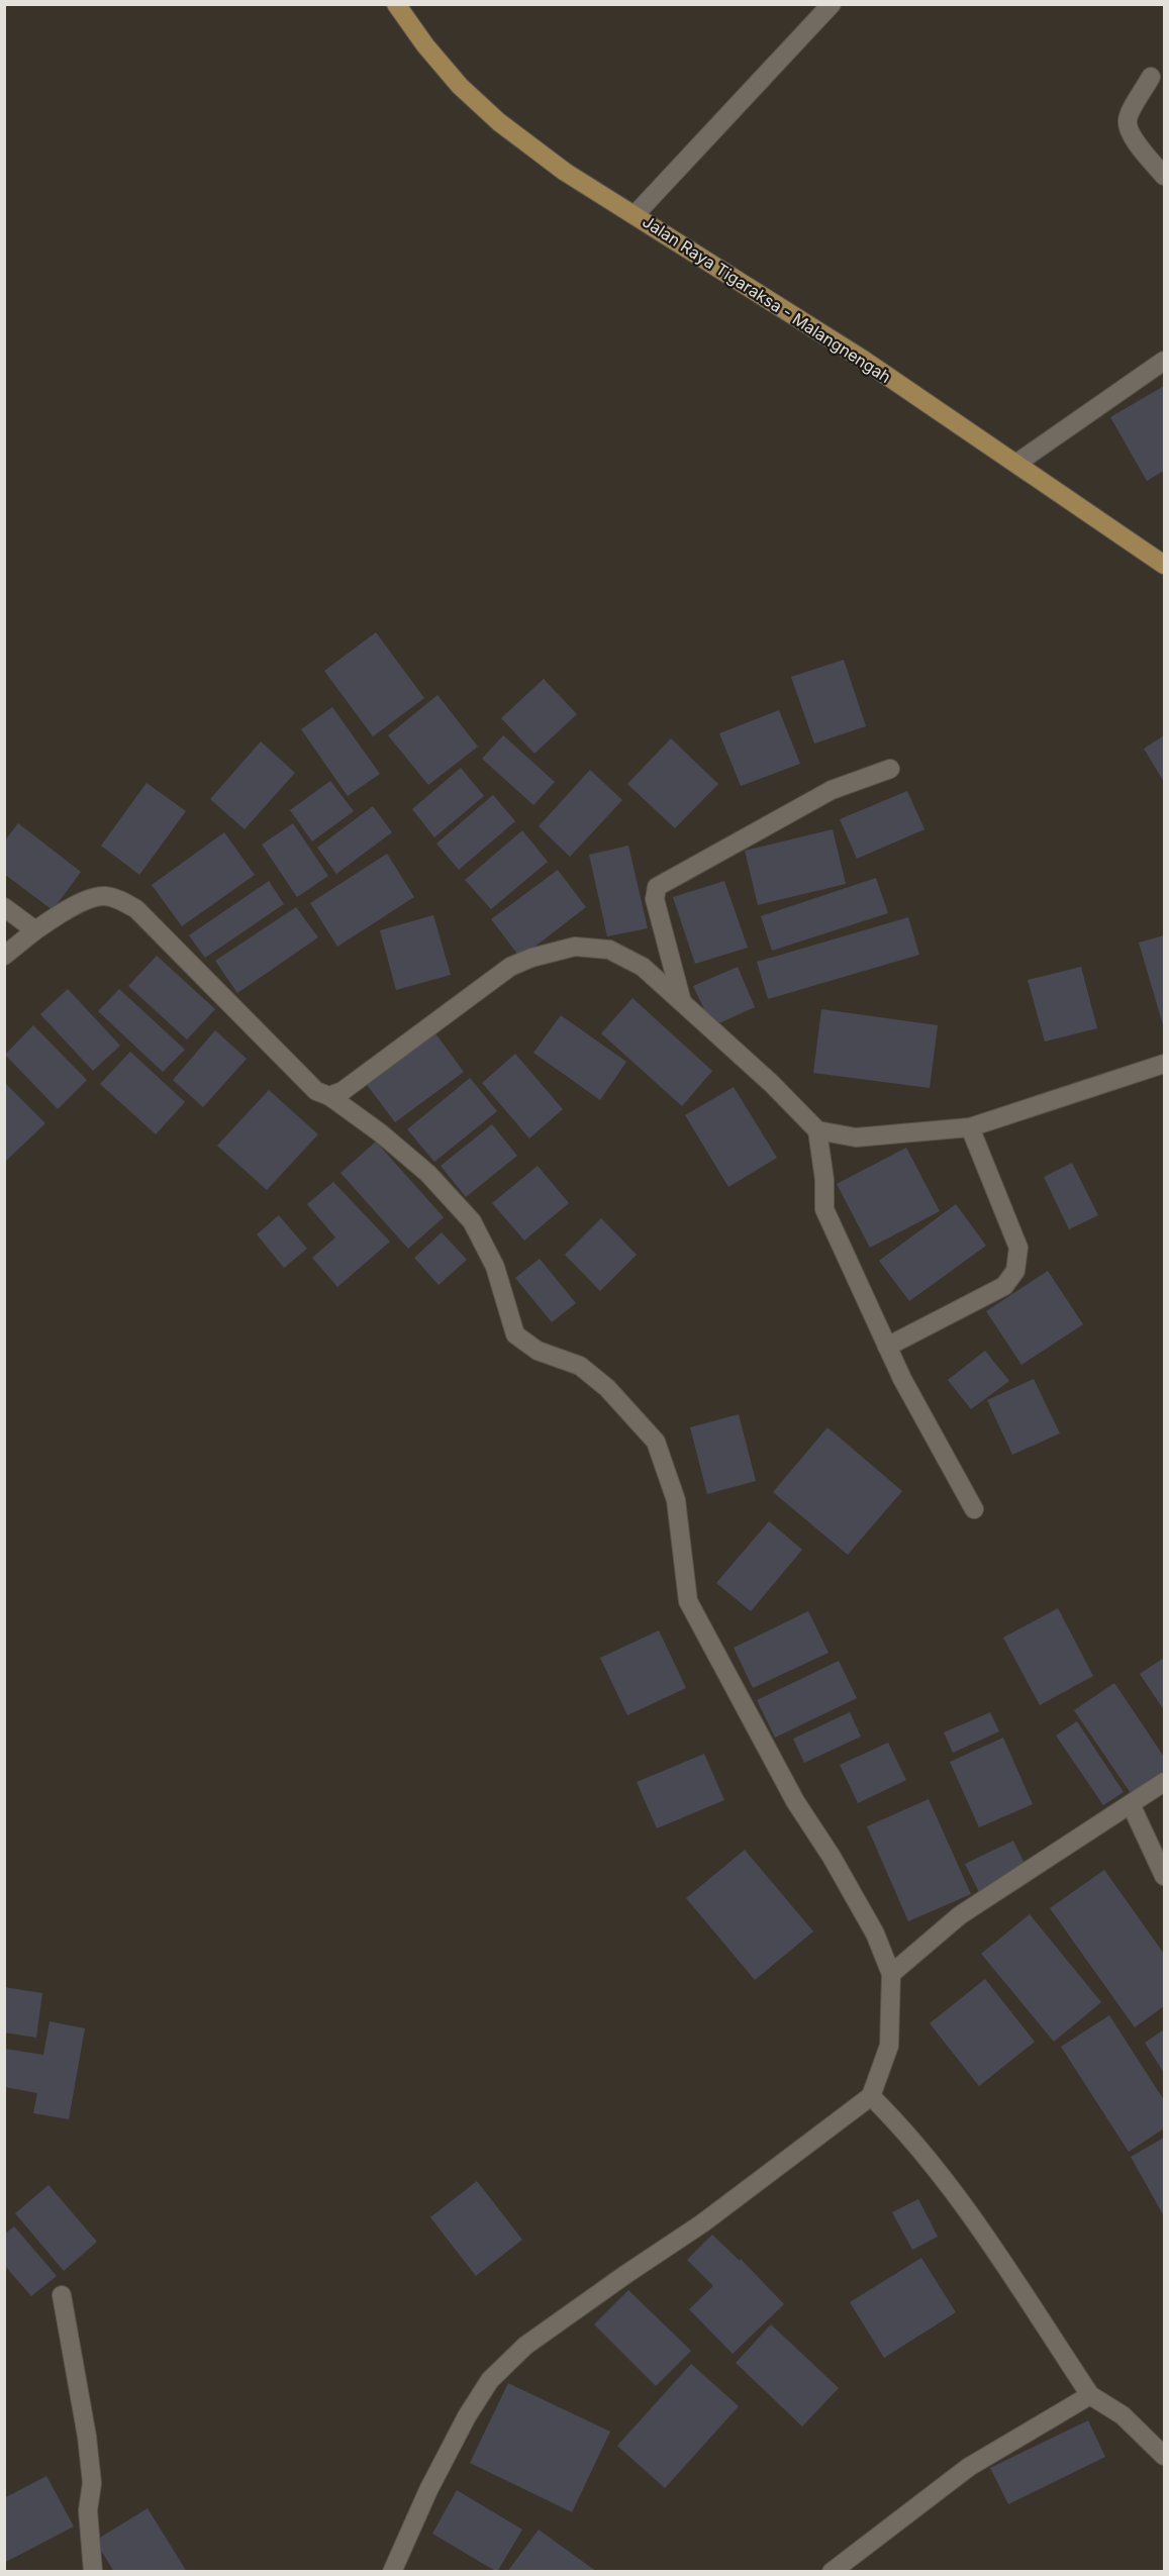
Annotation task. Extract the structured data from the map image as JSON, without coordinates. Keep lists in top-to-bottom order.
{
  "streets": {
    "main road": ["Jalan Raya Tigaraksa - Malangnengah"]
  }
}
